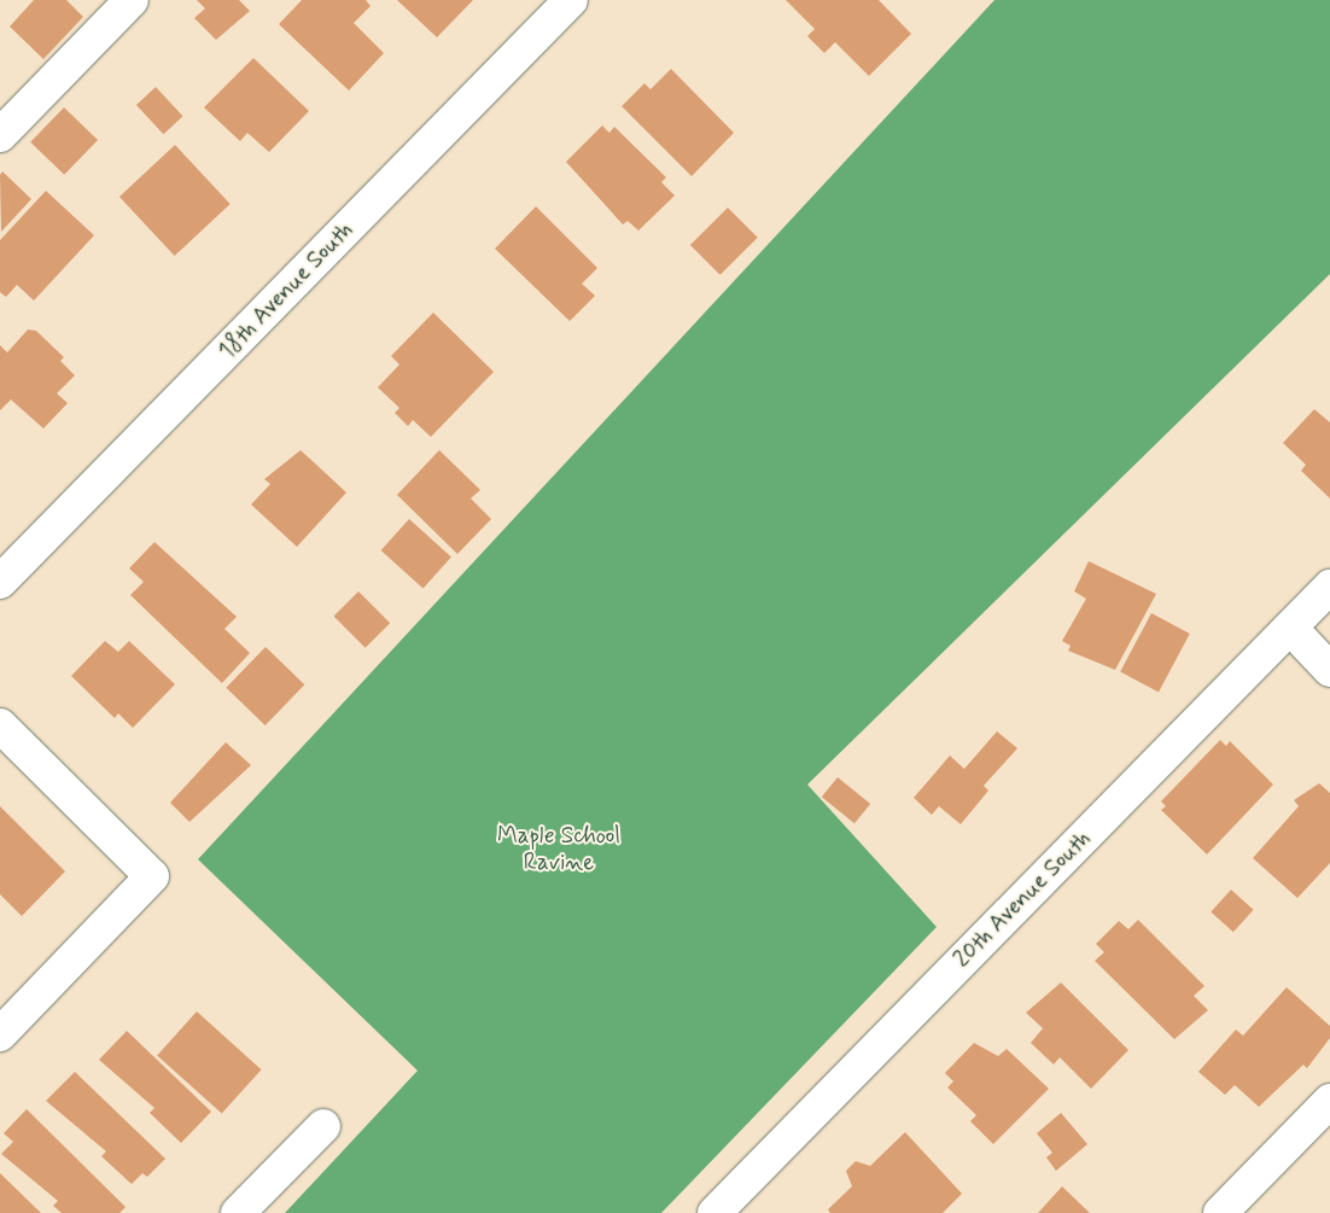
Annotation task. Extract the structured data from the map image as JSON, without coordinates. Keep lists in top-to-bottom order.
{
  "streets": {
    "street": ["18th Avenue South", "20th Avenue South"]
  },
  "parks": ["Maple School Ravine"]
}
